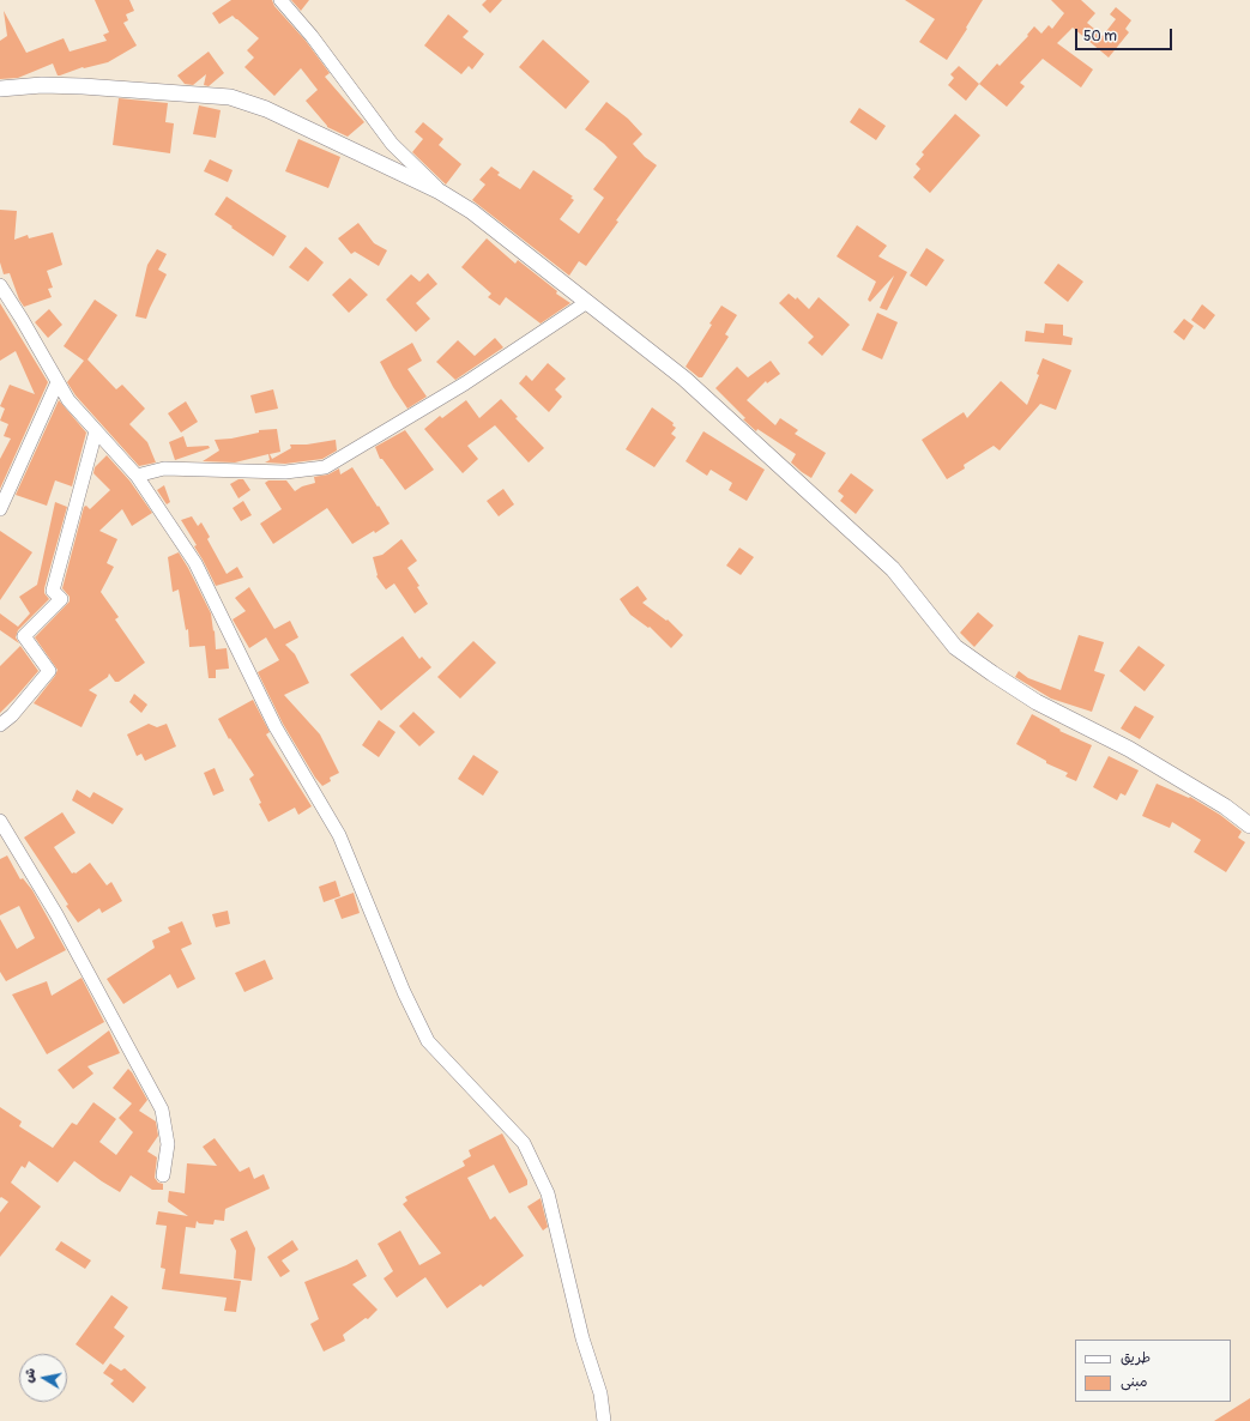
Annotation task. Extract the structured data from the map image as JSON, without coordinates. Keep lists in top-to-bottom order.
{
  "legend": ["طريق", "مبنى"],
  "scale_bar": "50 m",
  "north": "left"
}
